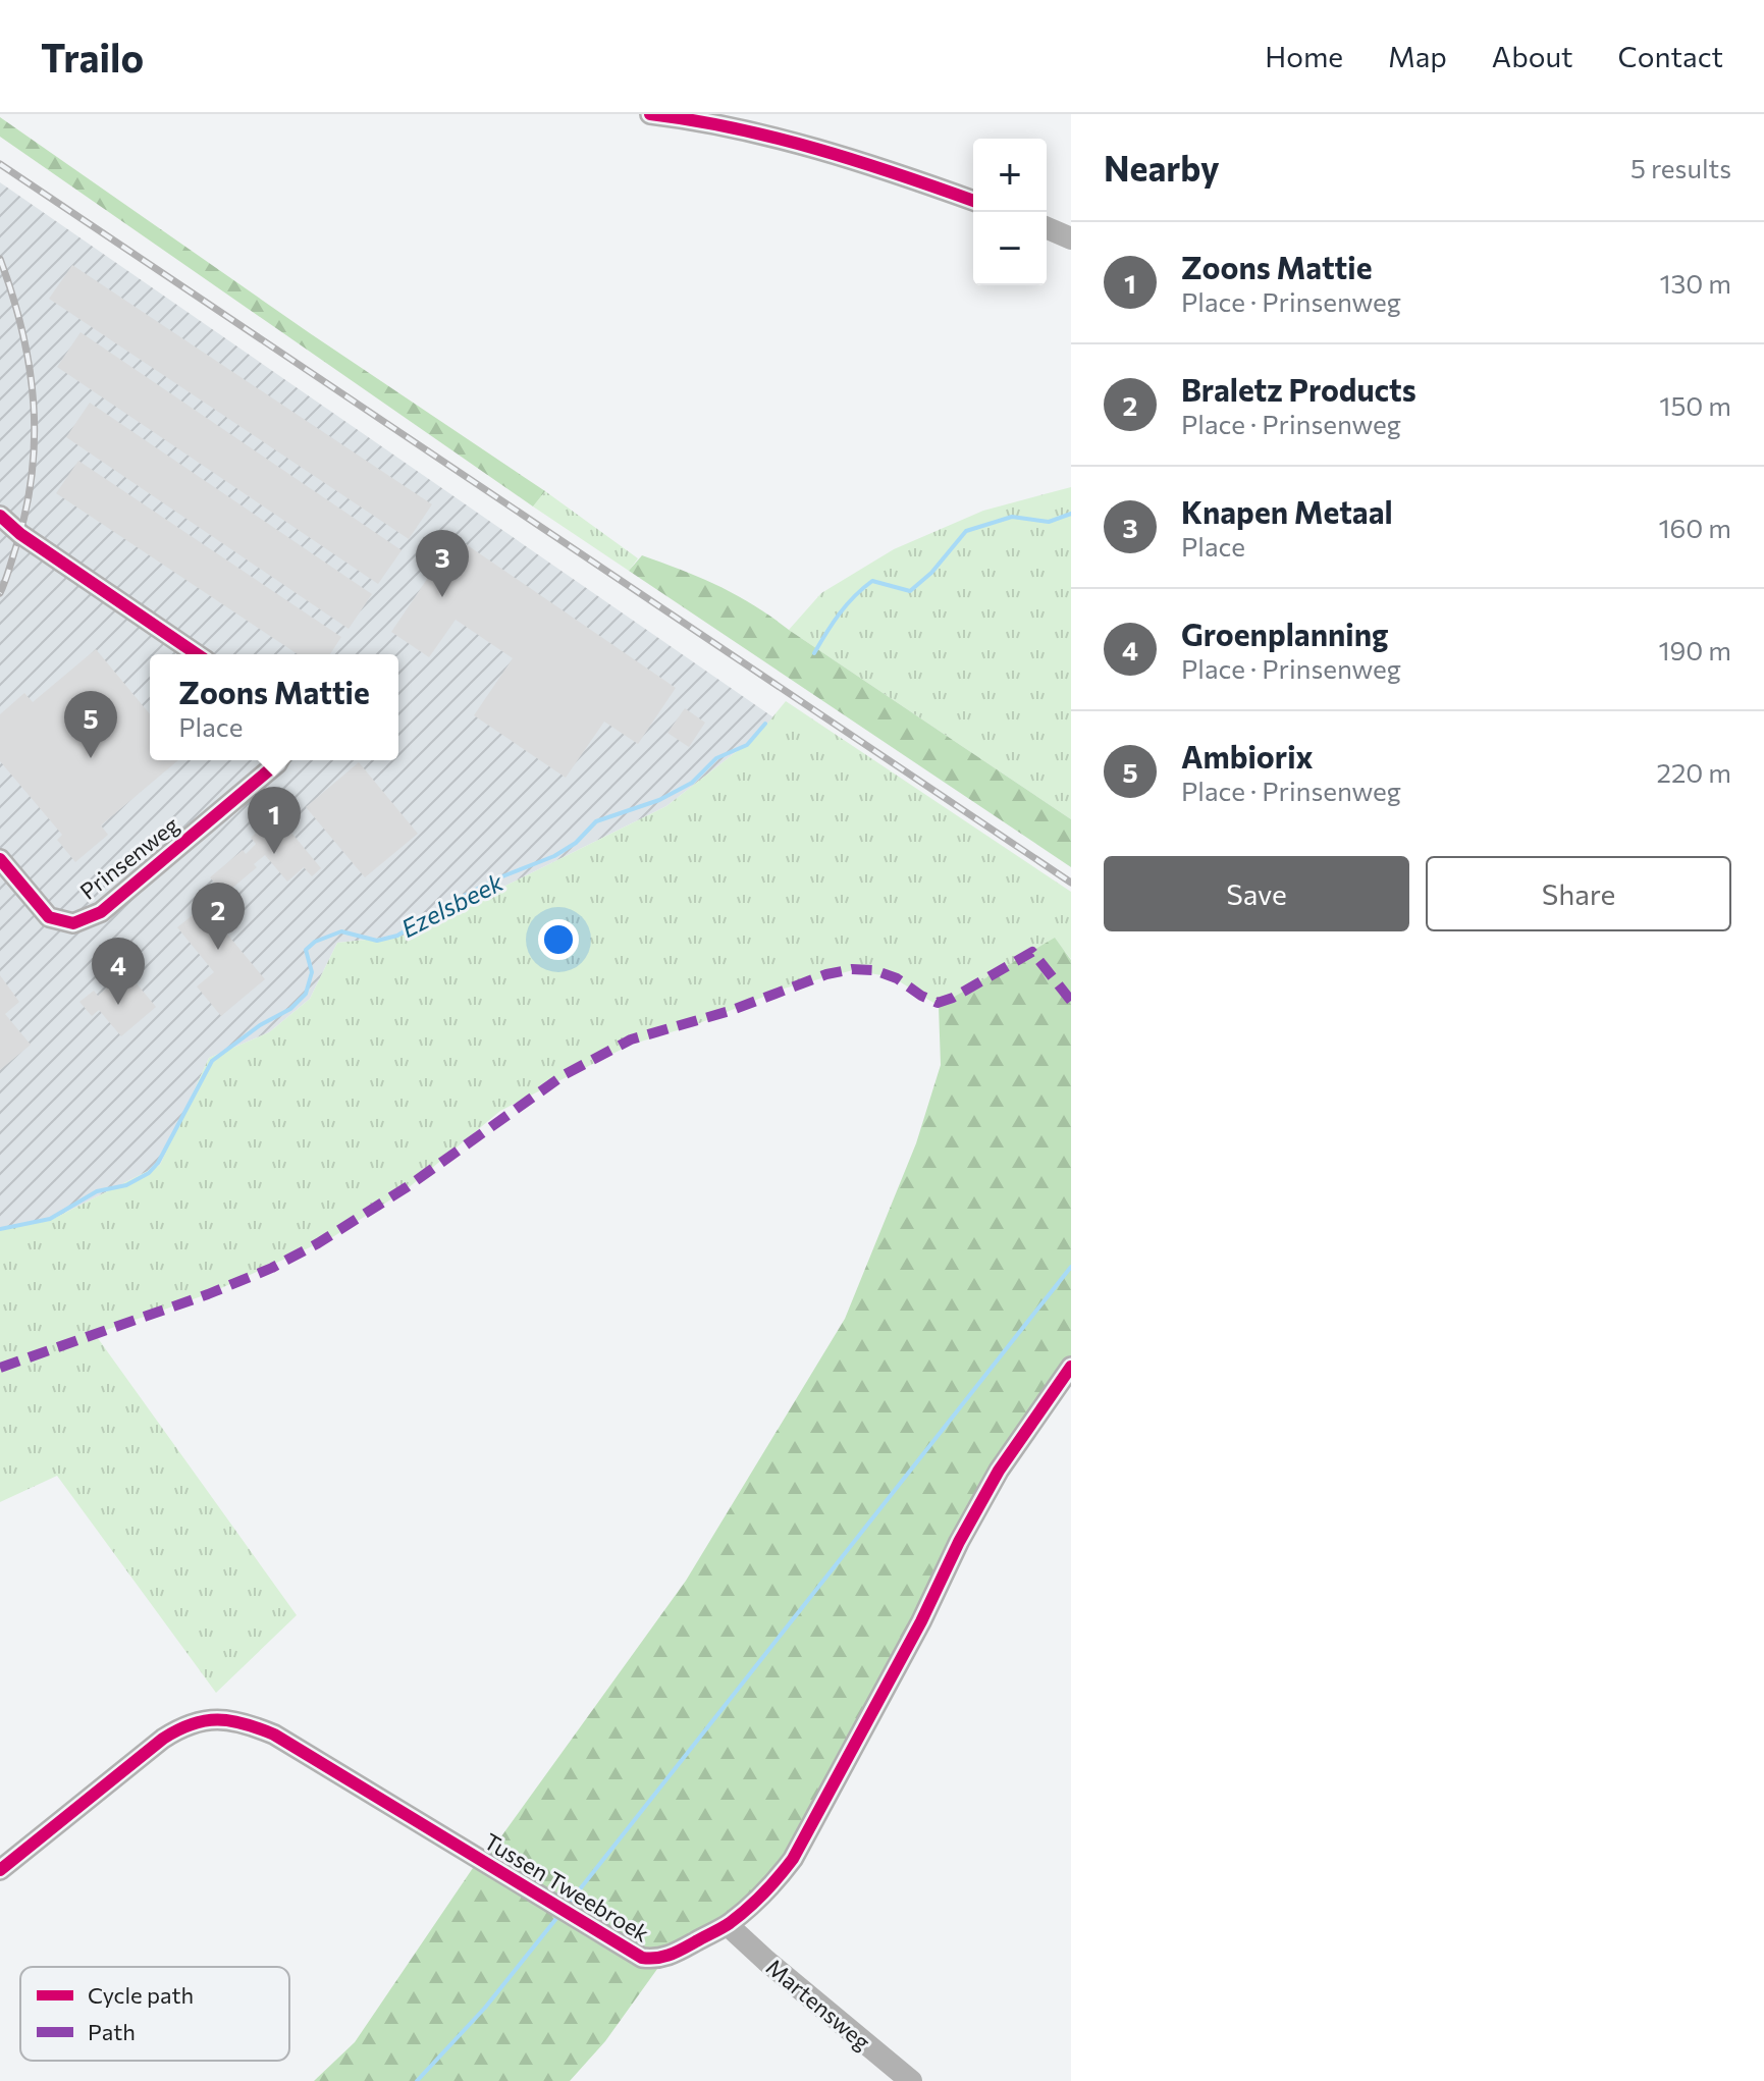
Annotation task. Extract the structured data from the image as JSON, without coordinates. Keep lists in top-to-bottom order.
{
  "streets": {
    "street": ["Prinsenweg", "Tussen Tweebroek", "Martensweg"]
  },
  "crossings": [
    ["Tussen Tweebroek", "Martensweg"]
  ],
  "water": ["Ezelsbeek"],
  "legend": ["Cycle path", "Path"],
  "page": {
    "header": "Trailo",
    "nav": [
      "Home",
      "Map",
      "About",
      "Contact"
    ],
    "heading": ["Nearby", "5 results"],
    "map_buttons": ["+", "−"],
    "list": [
      {
        "mark": "1",
        "name": "Zoons Mattie",
        "note": "Place · Prinsenweg",
        "value": "130 m"
      },
      {
        "mark": "2",
        "name": "Braletz Products",
        "note": "Place · Prinsenweg",
        "value": "150 m"
      },
      {
        "mark": "3",
        "name": "Knapen Metaal",
        "note": "Place",
        "value": "160 m"
      },
      {
        "mark": "4",
        "name": "Groenplanning",
        "note": "Place · Prinsenweg",
        "value": "190 m"
      },
      {
        "mark": "5",
        "name": "Ambiorix",
        "note": "Place · Prinsenweg",
        "value": "220 m"
      }
    ],
    "pins": [
      "3",
      "5",
      "1",
      "2",
      "4"
    ],
    "popup": ["Zoons Mattie", "Place"],
    "buttons": ["Save", "Share"]
  }
}
